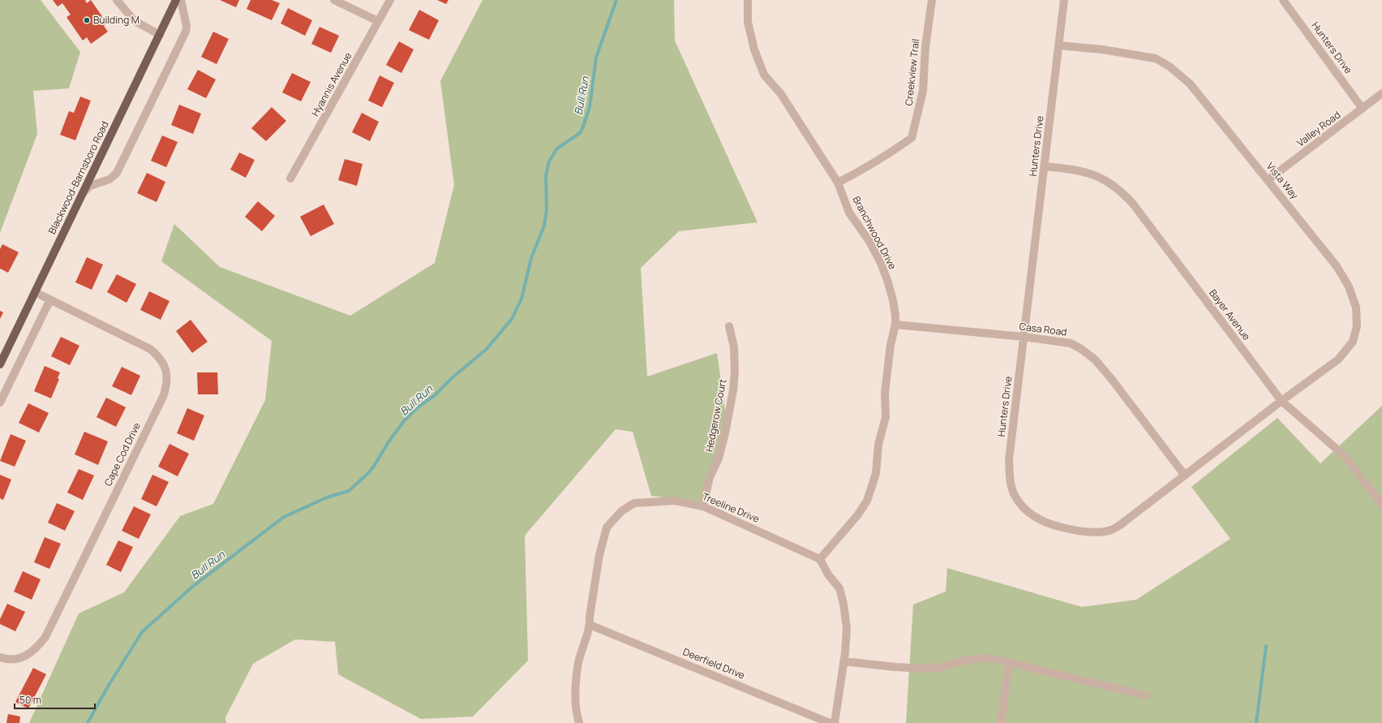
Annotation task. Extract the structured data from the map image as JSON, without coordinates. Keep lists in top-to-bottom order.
{
  "streets": {
    "main road": ["Blackwood-Barnsboro Road"],
    "street": [
      "Hunters Drive",
      "Creekview Trail",
      "Hyannis Avenue",
      "Valley Road",
      "Vista Way",
      "Branchwood Drive",
      "Bayer Avenue",
      "Casa Road",
      "Hedgerow Court",
      "Cape Cod Drive",
      "Treeline Drive",
      "Deerfield Drive"
    ]
  },
  "crossings": [
    ["Hunters Drive", "Valley Road"],
    ["Hunters Drive", "Vista Way"],
    ["Hunters Drive", "Bayer Avenue"],
    ["Hunters Drive", "Casa Road"],
    ["Creekview Trail", "Branchwood Drive"],
    ["Valley Road", "Vista Way"],
    ["Blackwood-Barnsboro Road", "Cape Cod Drive"],
    ["Vista Way", "Bayer Avenue"],
    ["Branchwood Drive", "Casa Road"],
    ["Branchwood Drive", "Treeline Drive"],
    ["Hedgerow Court", "Treeline Drive"],
    ["Treeline Drive", "Deerfield Drive"]
  ],
  "water": ["Bull Run"],
  "places": ["Building M"],
  "scale_bar": "50 m"
}
